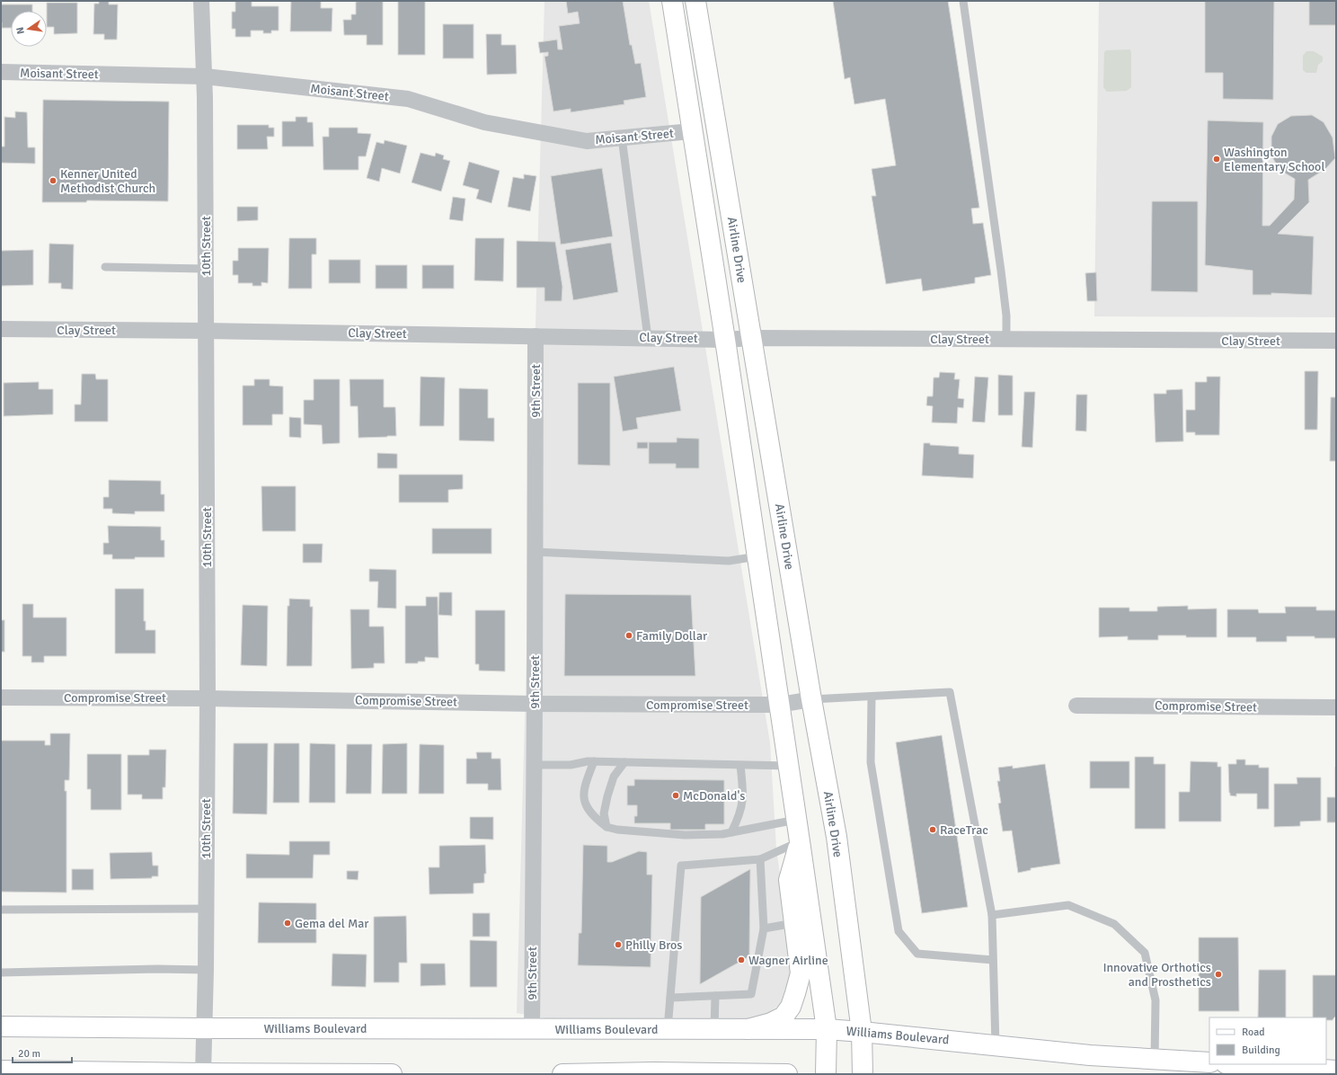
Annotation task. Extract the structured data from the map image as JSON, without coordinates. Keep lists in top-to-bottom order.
{
  "streets": {
    "main road": ["Airline Drive", "Williams Boulevard"],
    "street": [
      "Moisant Street",
      "10th Street",
      "Clay Street",
      "9th Street",
      "Compromise Street"
    ]
  },
  "crossings": [
    ["Moisant Street", "10th Street"],
    ["Moisant Street", "Airline Drive"],
    ["10th Street", "Clay Street"],
    ["10th Street", "Compromise Street"],
    ["10th Street", "Williams Boulevard"],
    ["Airline Drive", "Clay Street"],
    ["Airline Drive", "Compromise Street"],
    ["Airline Drive", "Williams Boulevard"],
    ["Clay Street", "9th Street"],
    ["9th Street", "Compromise Street"],
    ["9th Street", "Williams Boulevard"]
  ],
  "places": [
    "Washington Elementary School",
    "Kenner United Methodist Church",
    "Family Dollar",
    "McDonald's",
    "RaceTrac",
    "Gema del Mar",
    "Philly Bros",
    "Wagner Airline",
    "Innovative Orthotics and Prosthetics"
  ],
  "legend": ["Road", "Building"],
  "scale_bar": "20 m",
  "north": "left"
}
